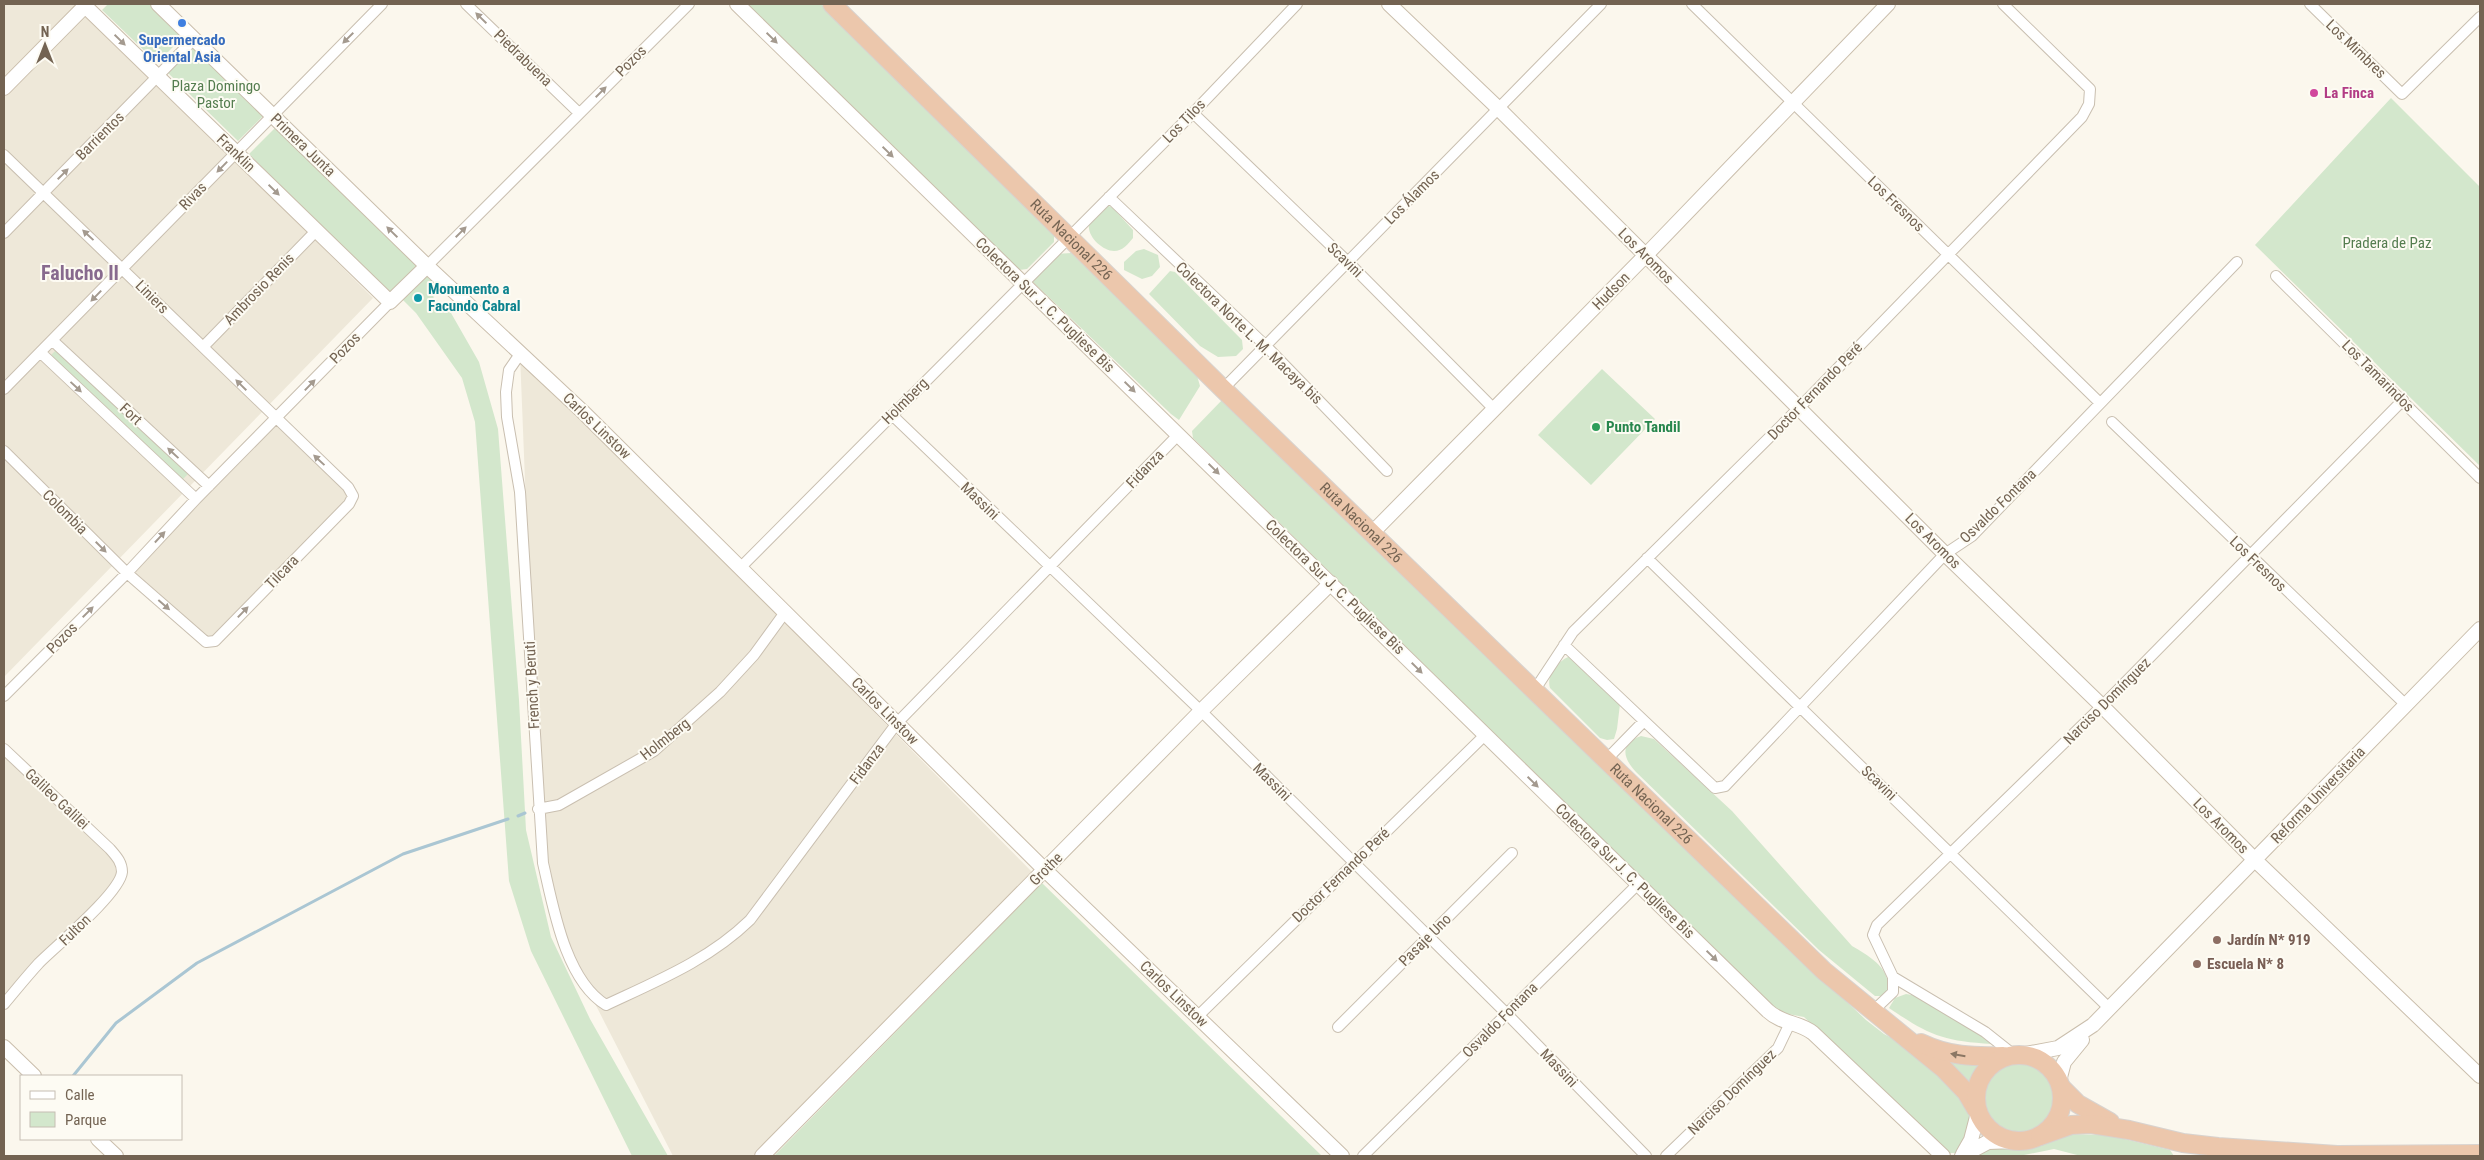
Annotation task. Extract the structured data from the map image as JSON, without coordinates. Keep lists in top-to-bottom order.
{
  "streets": {
    "highway": ["Ruta Nacional 226"],
    "street": [
      "Los Mimbres",
      "Piedrabuena",
      "Pozos",
      "Los Tilos",
      "Barrientos",
      "Primera Junta",
      "Franklin",
      "Rivas",
      "Los Álamos",
      "Los Fresnos",
      "Los Aromos",
      "Scavini",
      "Ambrosio Renis",
      "Hudson",
      "Liniers",
      "Colectora Sur J. C. Pugliese Bis",
      "Colectora Norte L. M. Macaya bis",
      "Los Tamarindos",
      "Doctor Fernando Peré",
      "Holmberg",
      "Fort",
      "Carlos Linstow",
      "Fidanza",
      "Massini",
      "Osvaldo Fontana",
      "Colombia",
      "Tilcara",
      "French y Beruti",
      "Narciso Domínguez",
      "Reforma Universitaria",
      "Galileo Galilei",
      "Grothe",
      "Fulton",
      "Pasaje Uno"
    ]
  },
  "crossings": [
    ["Piedrabuena", "Pozos"],
    ["Pozos", "Primera Junta"],
    ["Pozos", "Franklin"],
    ["Pozos", "Liniers"],
    ["Pozos", "Fort"],
    ["Pozos", "Carlos Linstow"],
    ["Pozos", "Colombia"],
    ["Los Tilos", "Ruta Nacional 226"],
    ["Los Tilos", "Scavini"],
    ["Los Tilos", "Colectora Norte L. M. Macaya bis"],
    ["Los Tilos", "Holmberg"],
    ["Barrientos", "Primera Junta"],
    ["Barrientos", "Franklin"],
    ["Barrientos", "Liniers"],
    ["Primera Junta", "Rivas"],
    ["Primera Junta", "Carlos Linstow"],
    ["Franklin", "Rivas"],
    ["Franklin", "Ambrosio Renis"],
    ["Rivas", "Liniers"],
    ["Rivas", "Fort"],
    ["Los Álamos", "Ruta Nacional 226"],
    ["Los Álamos", "Los Aromos"],
    ["Los Álamos", "Scavini"],
    ["Los Álamos", "Colectora Norte L. M. Macaya bis"],
    ["Los Fresnos", "Hudson"],
    ["Los Fresnos", "Doctor Fernando Peré"],
    ["Los Fresnos", "Osvaldo Fontana"],
    ["Los Fresnos", "Narciso Domínguez"],
    ["Los Fresnos", "Reforma Universitaria"],
    ["Ruta Nacional 226", "Hudson"],
    ["Ruta Nacional 226", "Doctor Fernando Peré"],
    ["Ruta Nacional 226", "Holmberg"],
    ["Ruta Nacional 226", "Reforma Universitaria"],
    ["Los Aromos", "Hudson"],
    ["Los Aromos", "Doctor Fernando Peré"],
    ["Los Aromos", "Osvaldo Fontana"],
    ["Los Aromos", "Narciso Domínguez"],
    ["Los Aromos", "Reforma Universitaria"],
    ["Scavini", "Hudson"],
    ["Scavini", "Doctor Fernando Peré"],
    ["Scavini", "Osvaldo Fontana"],
    ["Scavini", "Narciso Domínguez"],
    ["Scavini", "Reforma Universitaria"],
    ["Ambrosio Renis", "Liniers"],
    ["Liniers", "Tilcara"],
    ["Colectora Sur J. C. Pugliese Bis", "Doctor Fernando Peré"],
    ["Colectora Sur J. C. Pugliese Bis", "Holmberg"],
    ["Colectora Sur J. C. Pugliese Bis", "Fidanza"],
    ["Colectora Sur J. C. Pugliese Bis", "Osvaldo Fontana"],
    ["Colectora Sur J. C. Pugliese Bis", "Narciso Domínguez"],
    ["Colectora Sur J. C. Pugliese Bis", "Grothe"],
    ["Los Tamarindos", "Narciso Domínguez"],
    ["Doctor Fernando Peré", "Carlos Linstow"],
    ["Doctor Fernando Peré", "Massini"],
    ["Holmberg", "Carlos Linstow"],
    ["Holmberg", "Massini"],
    ["Holmberg", "French y Beruti"],
    ["Carlos Linstow", "Fidanza"],
    ["Carlos Linstow", "French y Beruti"],
    ["Carlos Linstow", "Grothe"],
    ["Fidanza", "Massini"],
    ["Fidanza", "French y Beruti"],
    ["Massini", "Osvaldo Fontana"],
    ["Massini", "Grothe"],
    ["Massini", "Pasaje Uno"],
    ["Colombia", "Tilcara"],
    ["Galileo Galilei", "Fulton"]
  ],
  "one_way": [
    "Piedrabuena",
    "Pozos",
    "Barrientos",
    "Primera Junta",
    "Franklin",
    "Rivas",
    "Liniers",
    "Colectora Sur J. C. Pugliese Bis",
    "Colombia",
    "Tilcara"
  ],
  "districts": ["Falucho II"],
  "parks": ["Plaza Domingo Pastor", "Pradera de Paz"],
  "places": [
    "Supermercado Oriental Asia",
    "La Finca",
    "Monumento a Facundo Cabral",
    "Punto Tandil",
    "Jardín N* 919",
    "Escuela N* 8"
  ],
  "legend": ["Calle", "Parque"],
  "north": "top"
}
